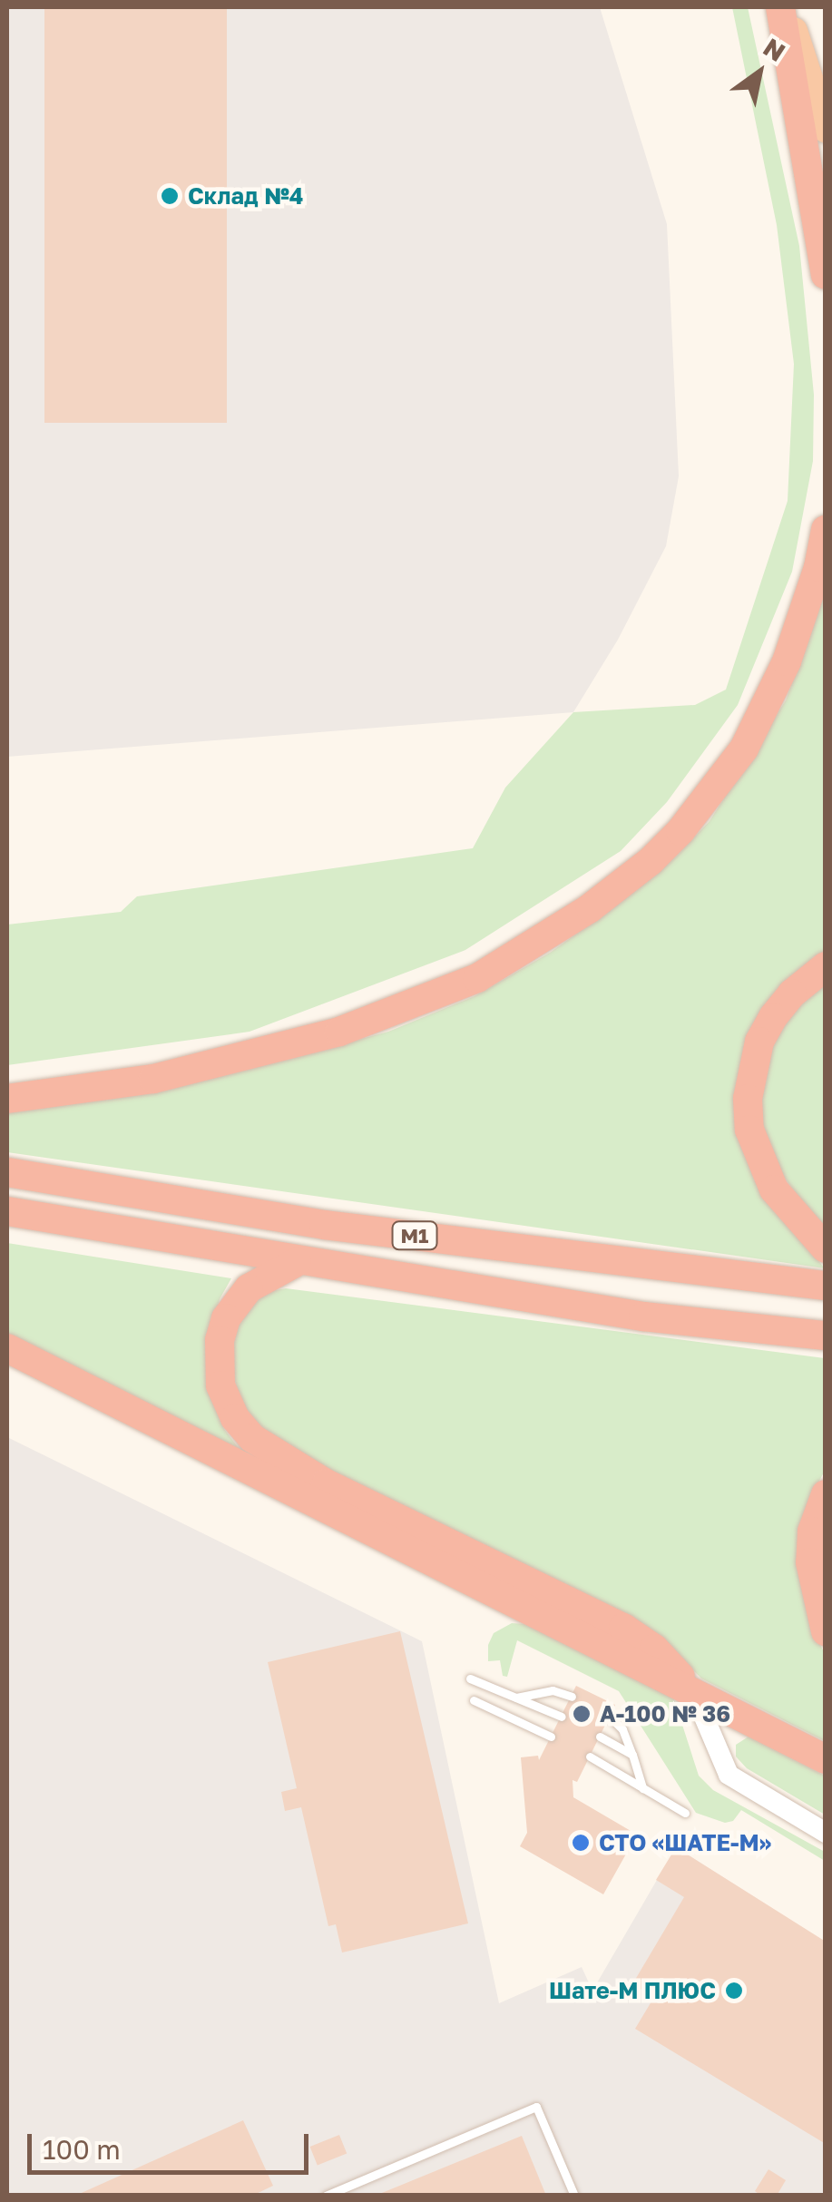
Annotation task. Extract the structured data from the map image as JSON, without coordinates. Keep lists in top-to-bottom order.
{
  "streets": {
    "highway": ["М1"]
  },
  "places": [
    "Склад №4",
    "А-100 № 36",
    "СТО «ШАТЕ-М»",
    "Шате-М ПЛЮС"
  ],
  "scale_bar": "100 m",
  "north": "top right"
}
